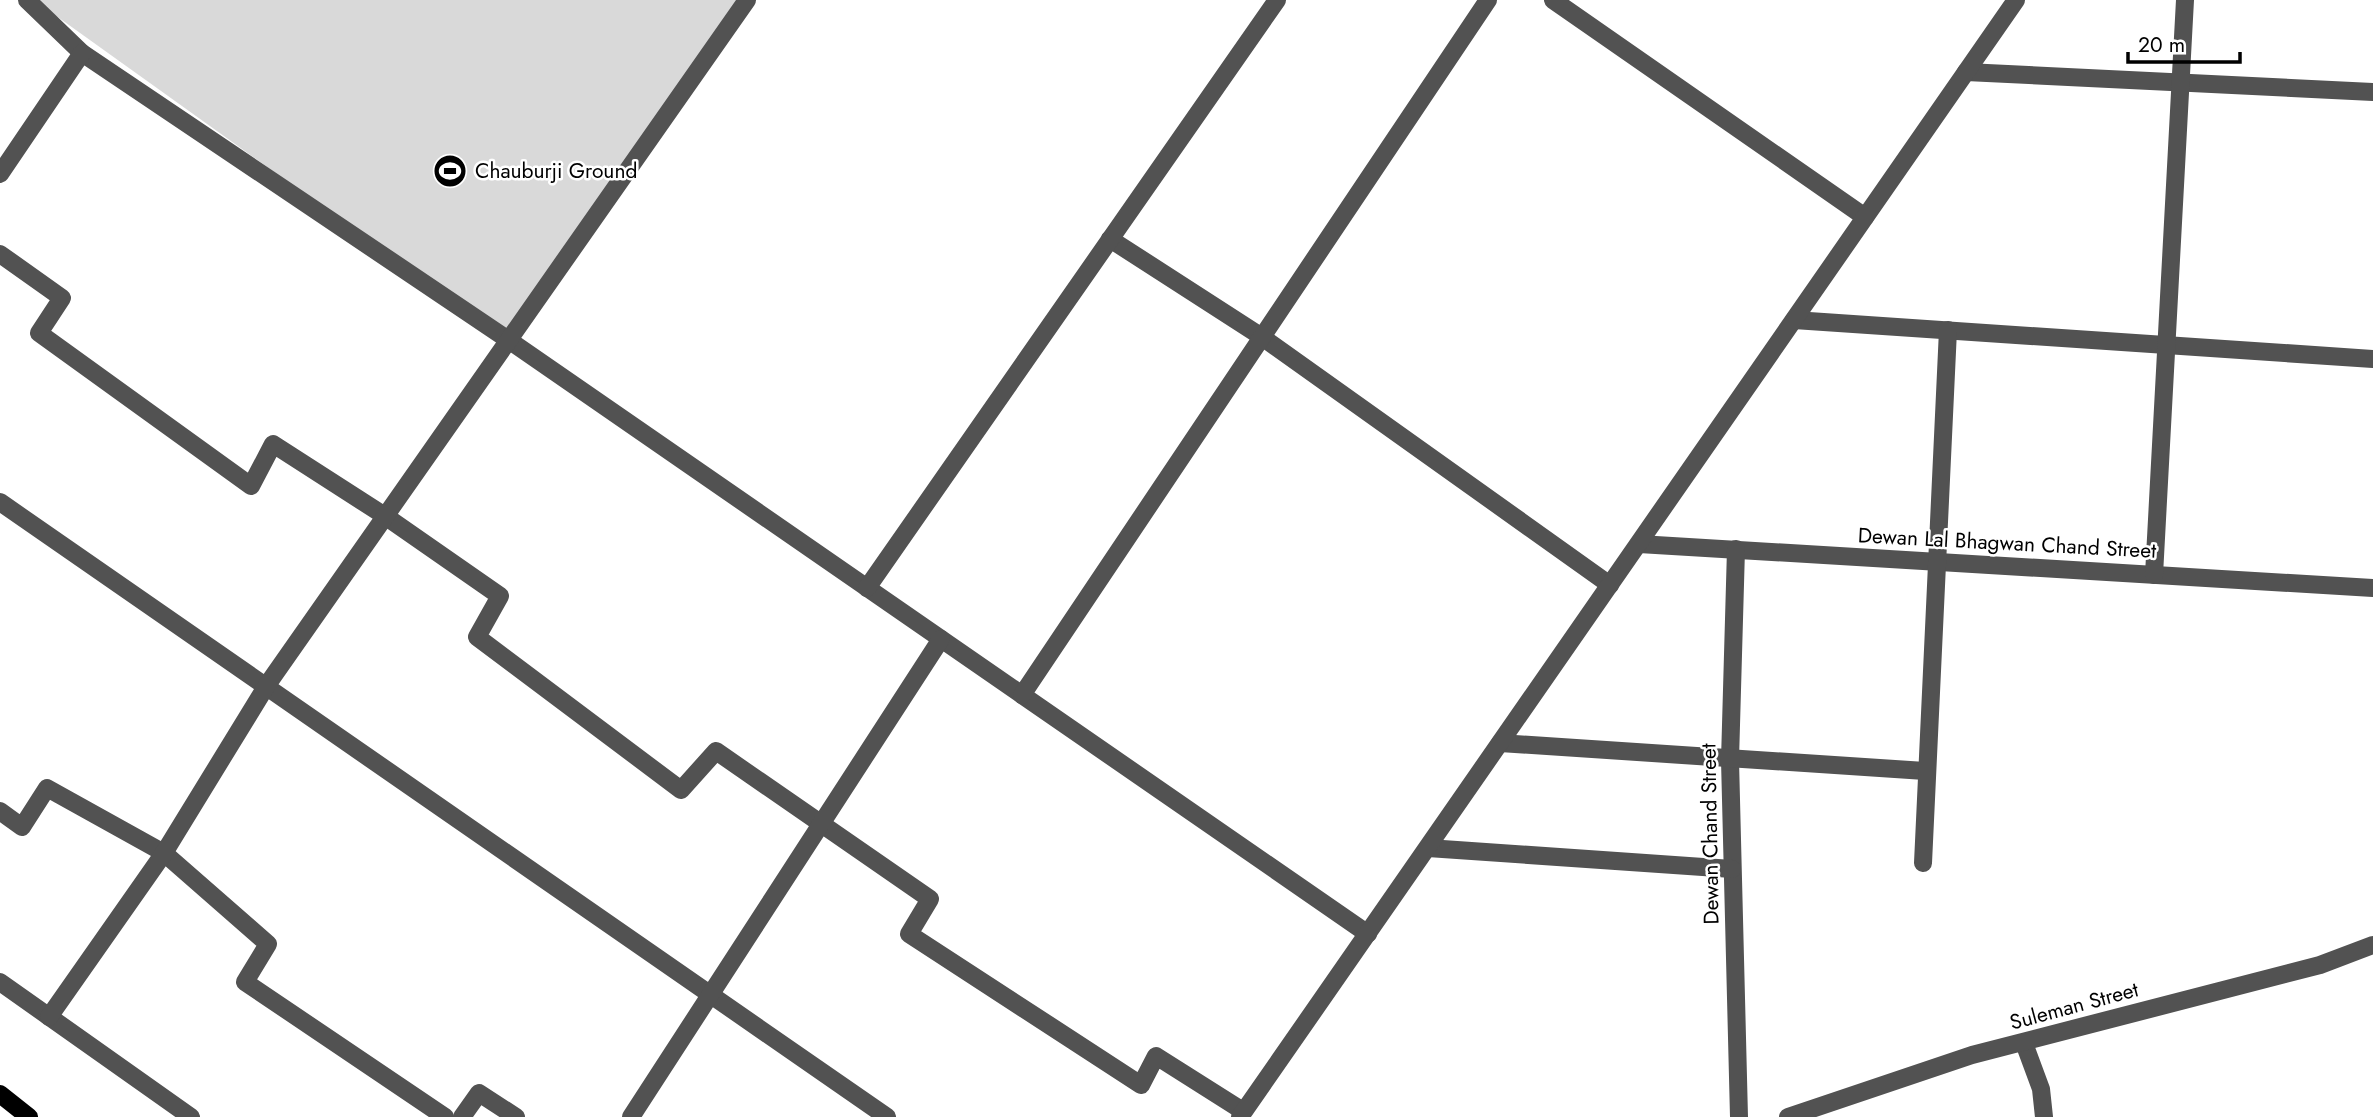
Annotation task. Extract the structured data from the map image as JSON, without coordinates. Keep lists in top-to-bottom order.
{
  "streets": {
    "street": ["Dewan Lal Bhagwan Chand Street", "Dewan Chand Street", "Suleman Street"]
  },
  "crossings": [
    ["Dewan Lal Bhagwan Chand Street", "Dewan Chand Street"]
  ],
  "places": {
    "sports": ["Chauburji Ground"]
  },
  "scale_bar": "20 m"
}
